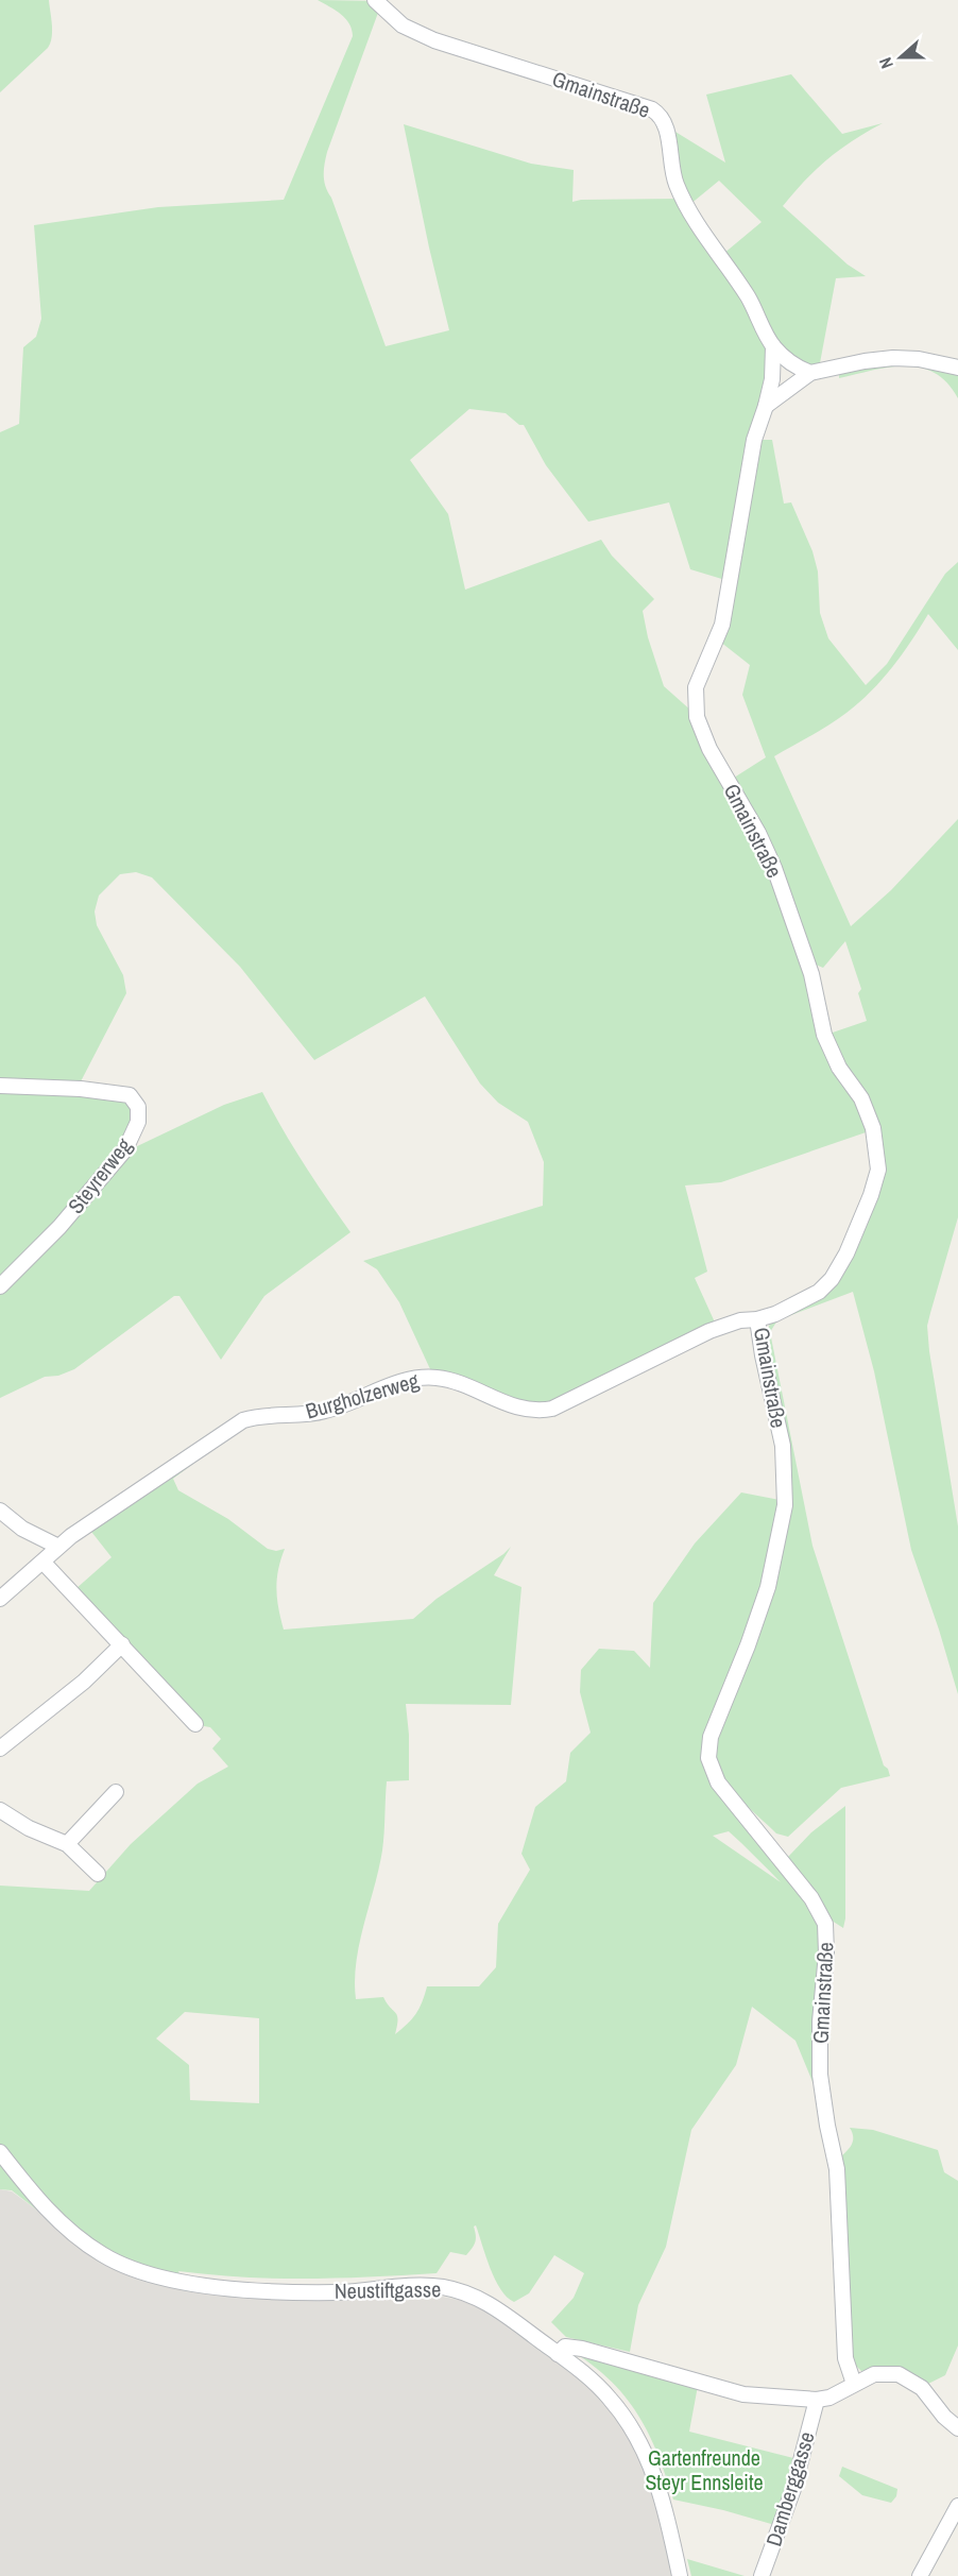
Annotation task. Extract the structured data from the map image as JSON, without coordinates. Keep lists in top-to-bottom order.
{
  "streets": {
    "street": [
      "Gmainstraße",
      "Steyrerweg",
      "Burgholzerweg",
      "Neustiftgasse",
      "Damberggasse"
    ]
  },
  "crossings": [
    ["Gmainstraße", "Burgholzerweg"]
  ],
  "parks": ["Gartenfreunde Steyr Ennsleite"],
  "north": "left"
}
